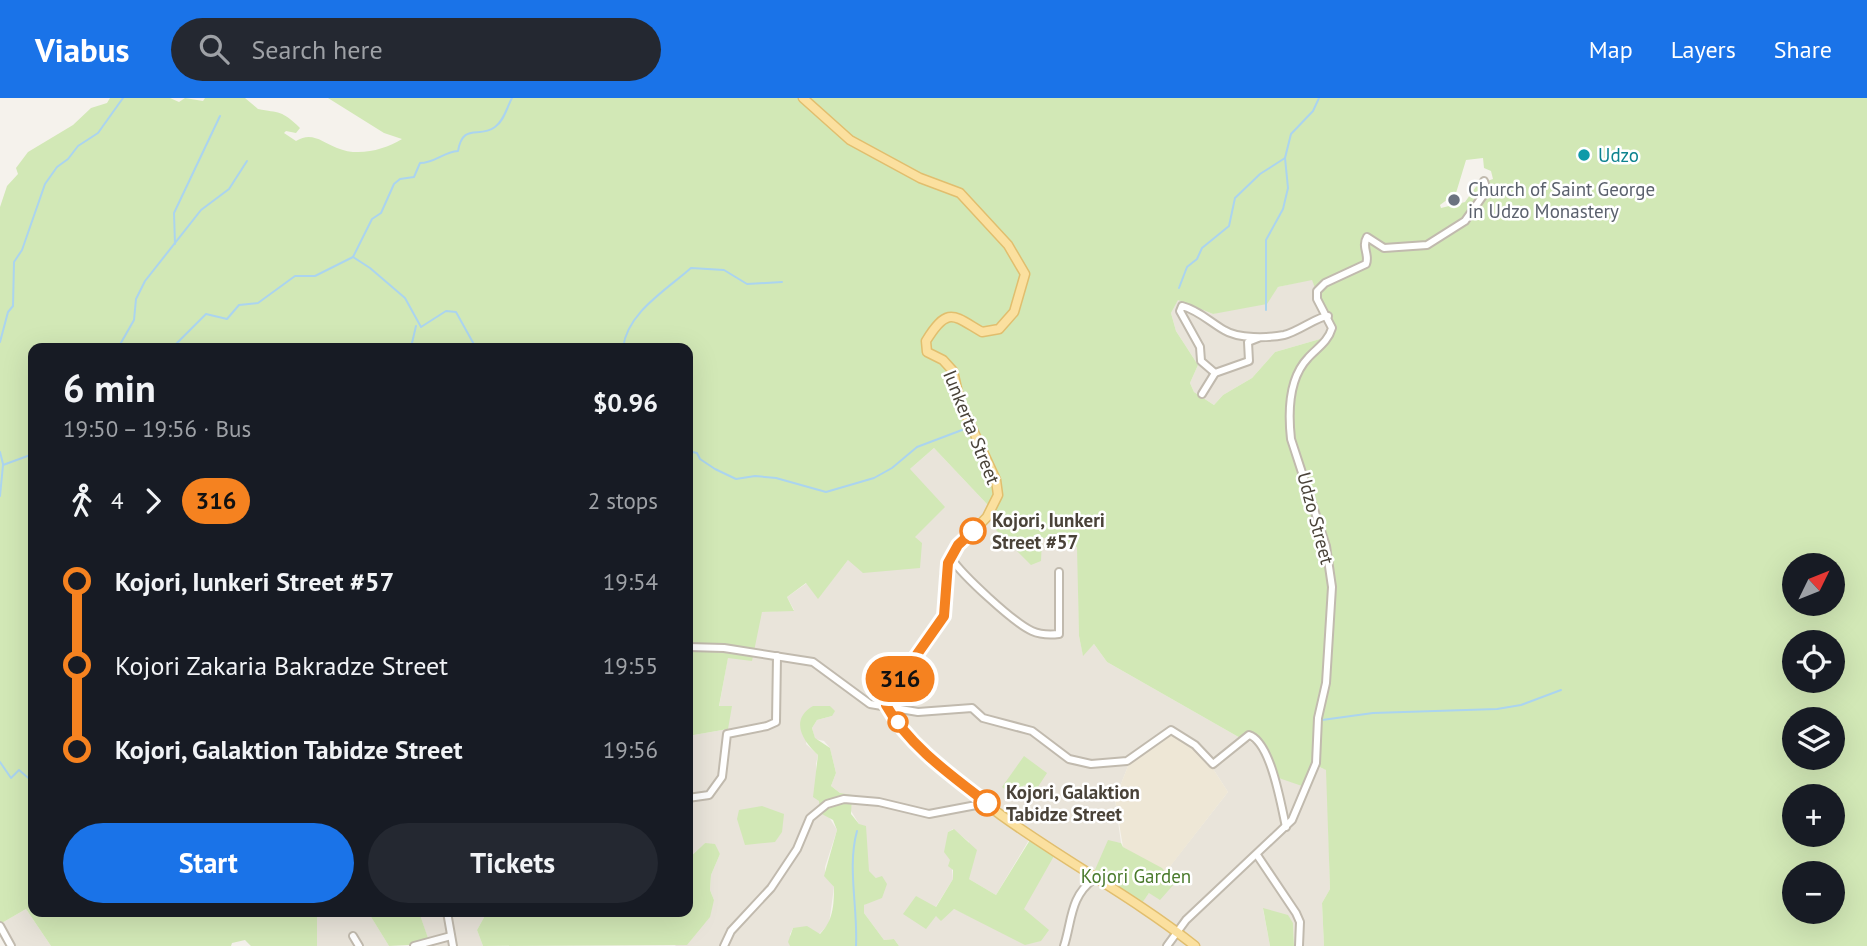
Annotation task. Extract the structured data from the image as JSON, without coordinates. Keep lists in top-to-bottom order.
{
  "streets": {
    "main road": ["Iunkerta Street"],
    "street": ["Udzo Street"]
  },
  "parks": ["Kojori Garden"],
  "places": [
    "Udzo",
    "Church of Saint George in Udzo Monastery",
    "Kojori, Iunkeri Street #57",
    "Kojori, Galaktion Tabidze Street"
  ],
  "lines": ["bus line 316"],
  "north": "top right",
  "page": {
    "header": "Viabus",
    "search": "Search here",
    "nav": ["Map", "Layers", "Share"],
    "on_map": "316",
    "heading": ["6 min", "19:50 – 19:56 · Bus", "$0.96"],
    "legs": ["4", "316", "2 stops"],
    "list": [
      {
        "name": "Kojori, Iunkeri Street #57",
        "value": "19:54"
      },
      {
        "name": "Kojori Zakaria Bakradze Street",
        "value": "19:55"
      },
      {
        "name": "Kojori, Galaktion Tabidze Street",
        "value": "19:56"
      }
    ],
    "map_buttons": ["+", "−"],
    "buttons": ["Start", "Tickets"]
  }
}
